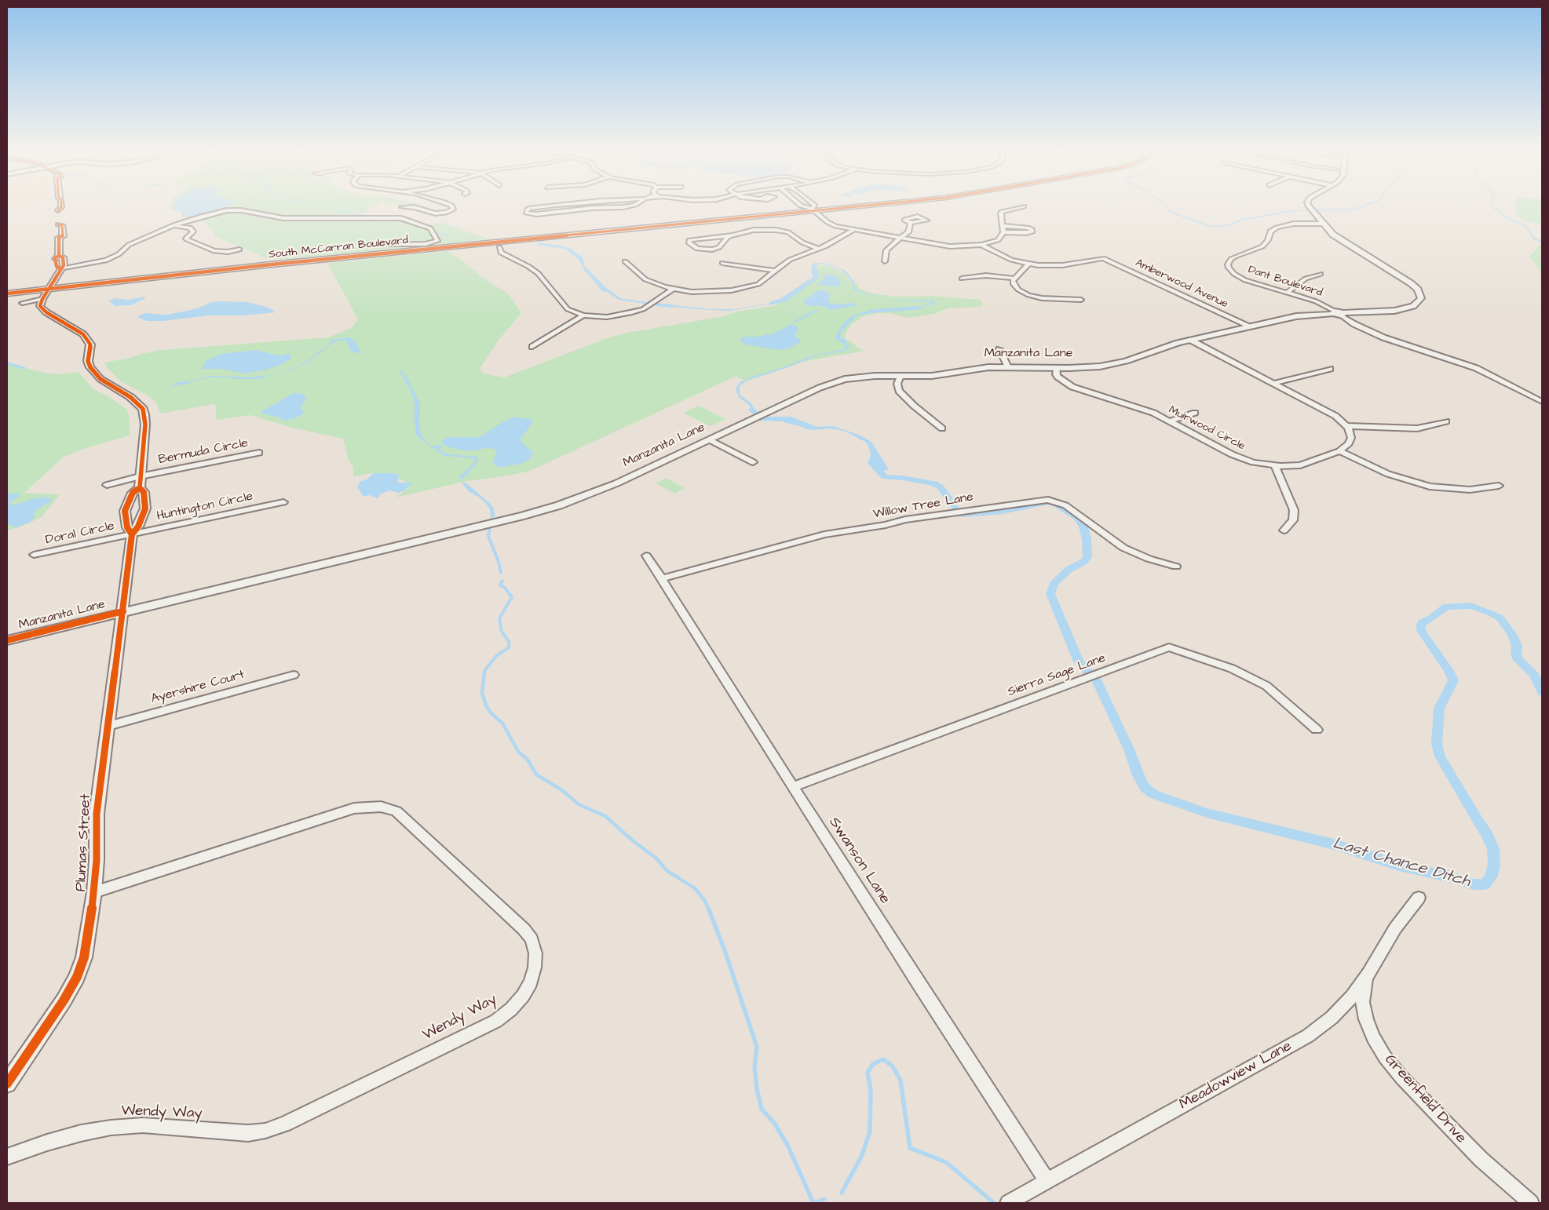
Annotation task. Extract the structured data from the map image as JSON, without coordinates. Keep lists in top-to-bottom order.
{
  "streets": {
    "main road": ["South McCarran Boulevard"],
    "street": [
      "Dant Boulevard",
      "Amberwood Avenue",
      "Manzanita Lane",
      "Muirwood Circle",
      "Bermuda Circle",
      "Willow Tree Lane",
      "Huntington Circle",
      "Doral Circle",
      "Sierra Sage Lane",
      "Ayershire Court",
      "Plumas Street",
      "Swanson Lane",
      "Wendy Way",
      "Meadowview Lane",
      "Greenfield Drive"
    ]
  },
  "crossings": [
    ["Dant Boulevard", "Manzanita Lane"],
    ["Amberwood Avenue", "Manzanita Lane"],
    ["Manzanita Lane", "Muirwood Circle"],
    ["Manzanita Lane", "Plumas Street"],
    ["Bermuda Circle", "Plumas Street"],
    ["Willow Tree Lane", "Swanson Lane"],
    ["Huntington Circle", "Doral Circle"],
    ["Huntington Circle", "Plumas Street"],
    ["Doral Circle", "Plumas Street"],
    ["Sierra Sage Lane", "Swanson Lane"],
    ["Ayershire Court", "Plumas Street"],
    ["Plumas Street", "Wendy Way"],
    ["Swanson Lane", "Meadowview Lane"],
    ["Meadowview Lane", "Greenfield Drive"]
  ],
  "water": ["Last Chance Ditch"]
}
